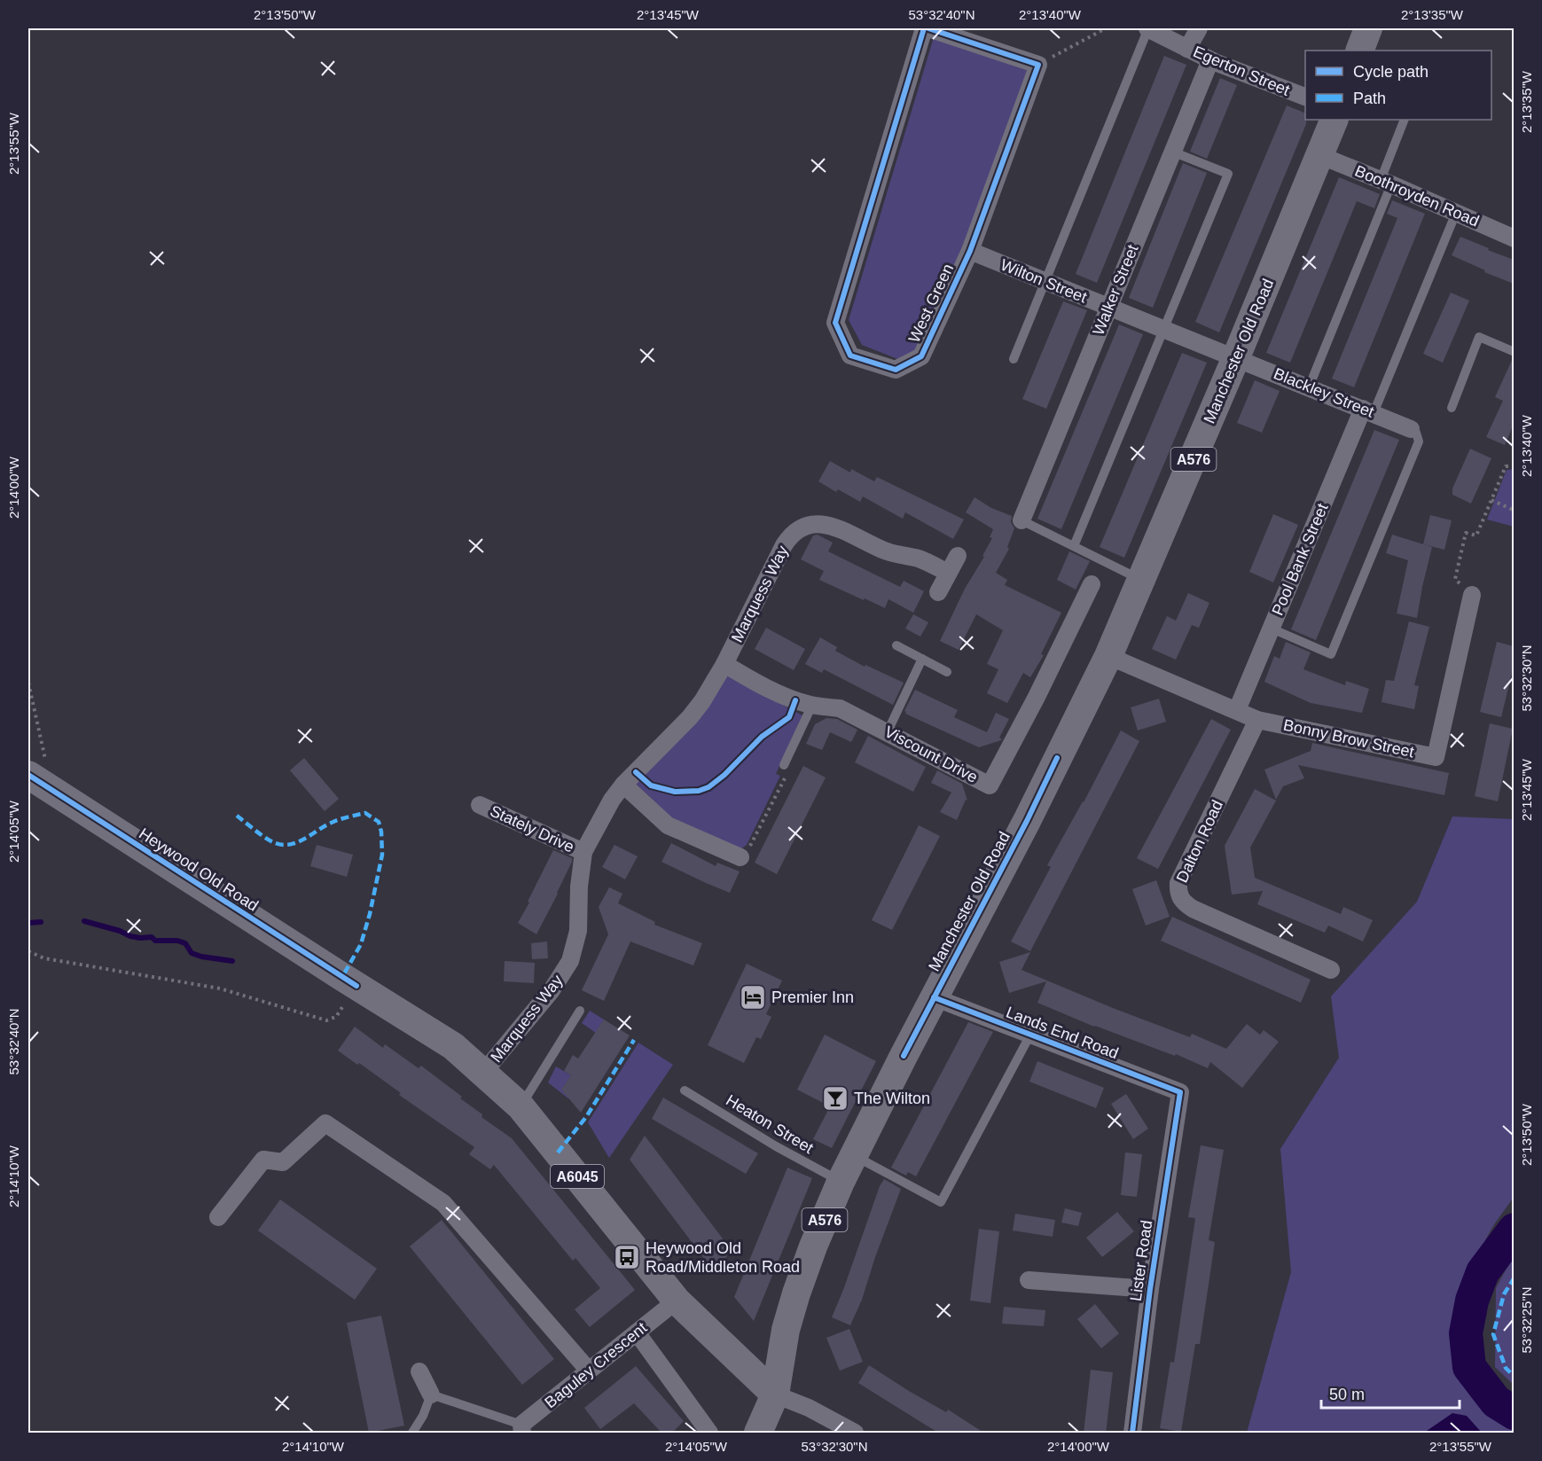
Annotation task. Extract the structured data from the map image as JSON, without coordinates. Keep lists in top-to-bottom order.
{
  "streets": {
    "main road": [
      "Manchester Old Road",
      "A576",
      "Heywood Old Road",
      "A6045"
    ],
    "street": [
      "Egerton Street",
      "Boothroyden Road",
      "Wilton Street",
      "Walker Street",
      "West Green",
      "Blackley Street",
      "Pool Bank Street",
      "Marquess Way",
      "Bonny Brow Street",
      "Viscount Drive",
      "Stately Drive",
      "Dalton Road",
      "Lands End Road",
      "Lister Road",
      "Baguley Crescent"
    ],
    "lane": ["Heaton Street"]
  },
  "crossings": [
    ["Egerton Street", "Walker Street"],
    ["Boothroyden Road", "Manchester Old Road"],
    ["Wilton Street", "Walker Street"],
    ["Wilton Street", "West Green"],
    ["Wilton Street", "Manchester Old Road"],
    ["Wilton Street", "Blackley Street"],
    ["Manchester Old Road", "Blackley Street"],
    ["Manchester Old Road", "Bonny Brow Street"],
    ["Manchester Old Road", "Heywood Old Road"],
    ["Manchester Old Road", "Lands End Road"],
    ["Manchester Old Road", "Heaton Street"],
    ["Blackley Street", "Pool Bank Street"],
    ["Pool Bank Street", "Bonny Brow Street"],
    ["Marquess Way", "Viscount Drive"],
    ["Marquess Way", "Stately Drive"],
    ["Marquess Way", "Heywood Old Road"],
    ["Bonny Brow Street", "Dalton Road"],
    ["Heywood Old Road", "Baguley Crescent"],
    ["Lands End Road", "Lister Road"]
  ],
  "places": {
    "hotel": ["Premier Inn"],
    "bar": ["The Wilton"],
    "bus stop": ["Heywood Old Road/Middleton Road"]
  },
  "legend": ["Cycle path", "Path"],
  "scale_bar": "50 m",
  "coordinates": [
    "2°13'50\"W",
    "2°13'45\"W",
    "53°32'40\"N",
    "2°13'40\"W",
    "2°13'35\"W",
    "2°13'55\"W",
    "2°14'00\"W",
    "53°32'30\"N",
    "2°14'05\"W",
    "2°14'10\"W",
    "53°32'25\"N"
  ]
}
